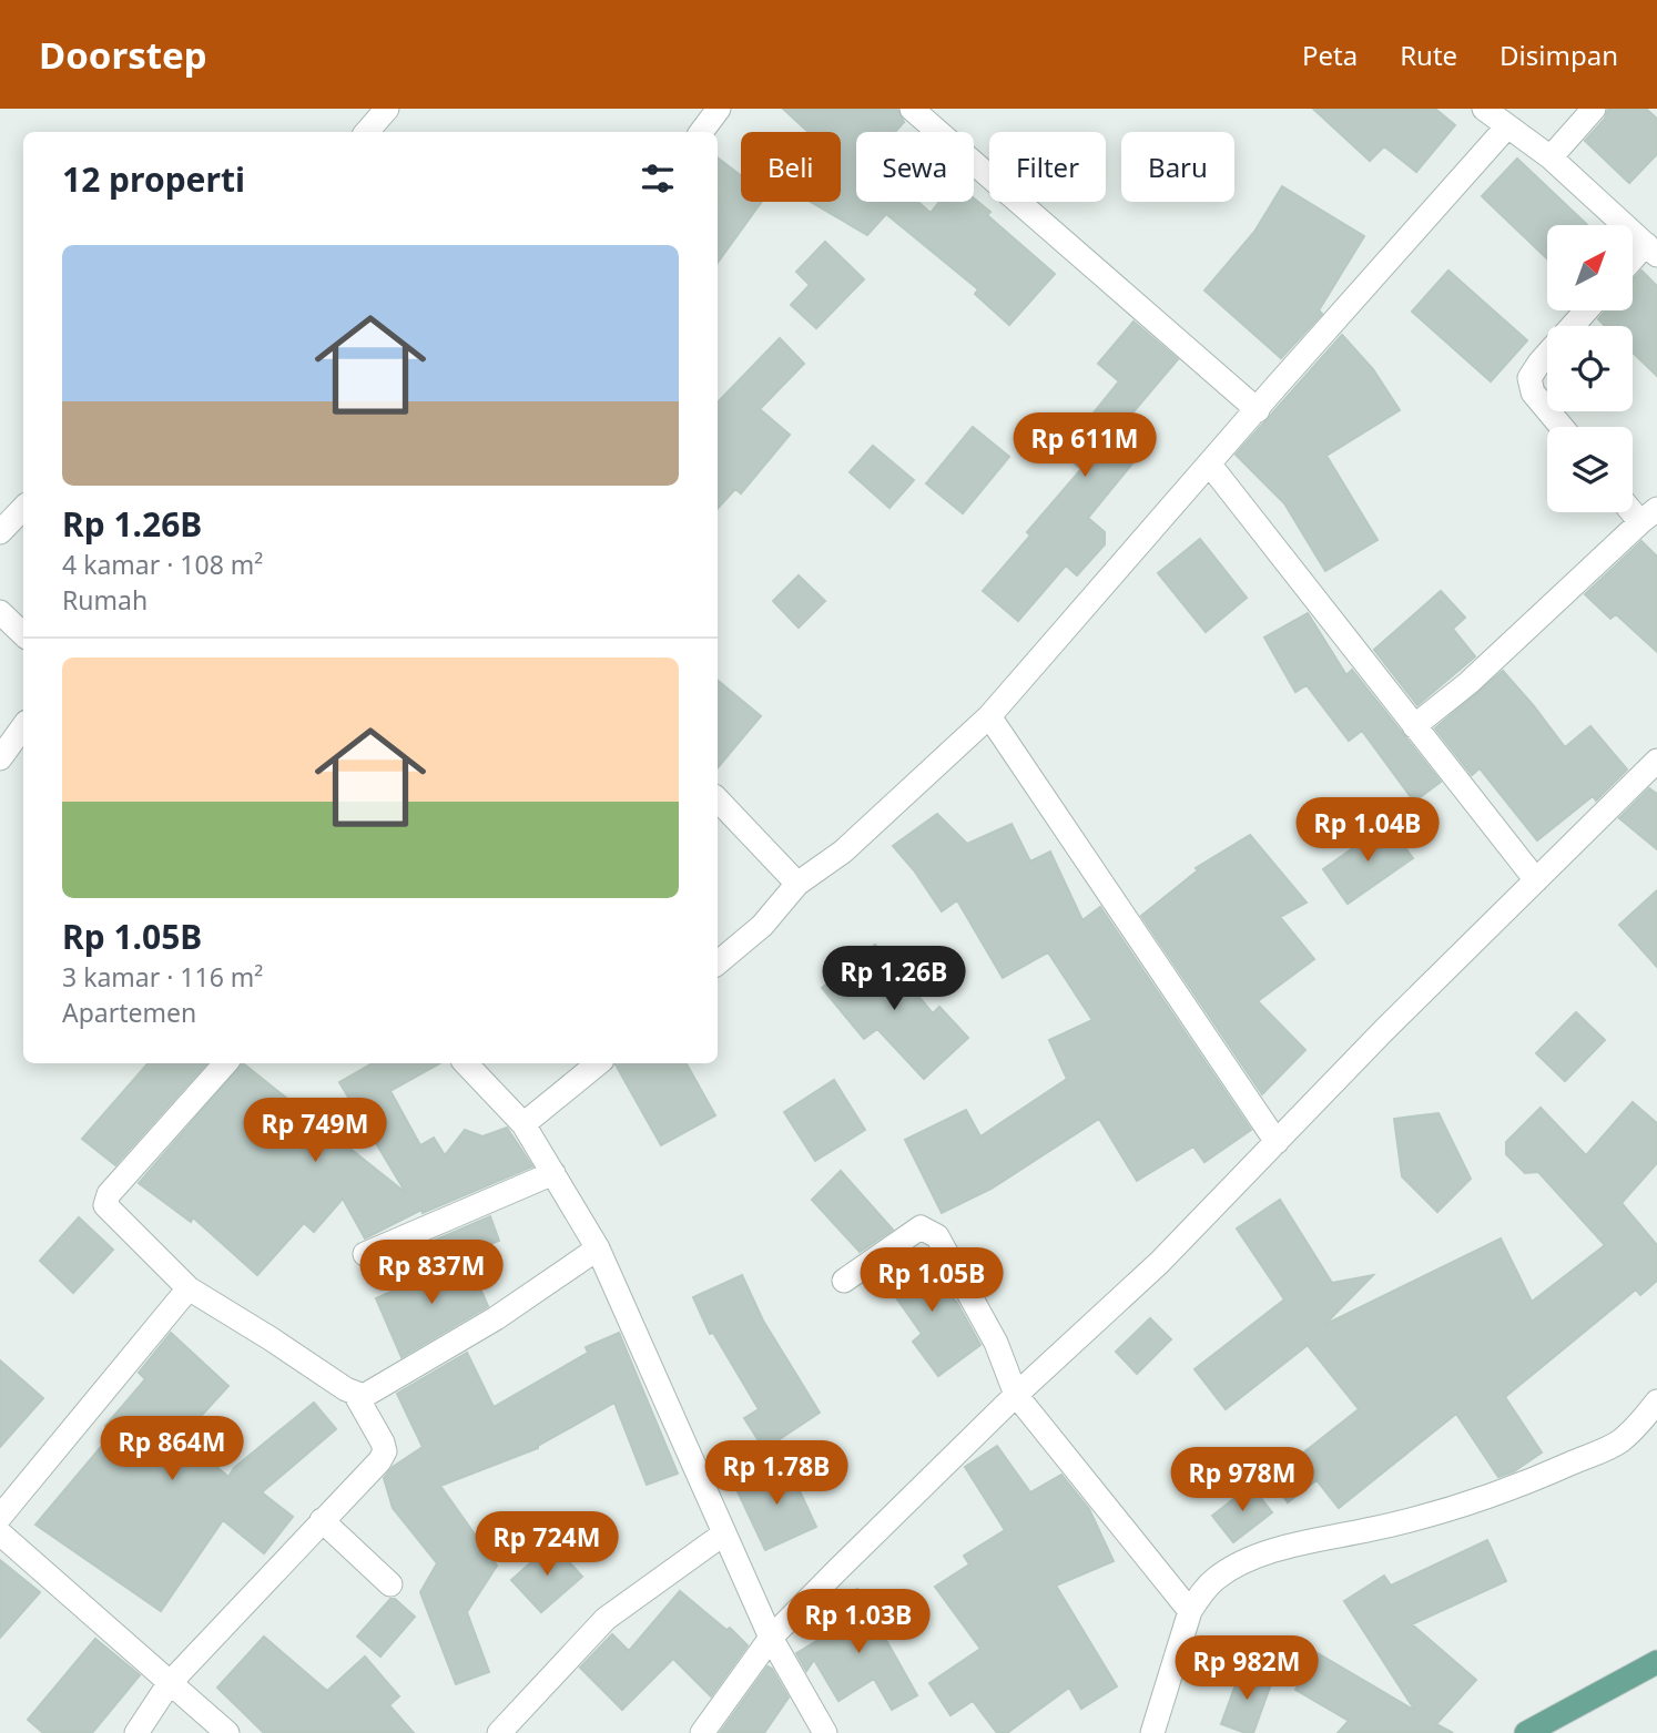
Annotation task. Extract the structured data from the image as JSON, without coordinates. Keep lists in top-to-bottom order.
{
  "north": "top right",
  "page": {
    "header": "Doorstep",
    "nav": ["Peta", "Rute", "Disimpan"],
    "chip": [
      "Beli",
      "Sewa",
      "Filter",
      "Baru"
    ],
    "heading": "12 properti",
    "list": [
      {
        "name": "Rp 1.26B",
        "note": "4 kamar · 108 m² · Rumah"
      },
      {
        "name": "Rp 1.05B",
        "note": "3 kamar · 116 m² · Apartemen"
      }
    ],
    "price": [
      "Rp 611M",
      "Rp 1.04B",
      "Rp 1.26B",
      "Rp 749M",
      "Rp 837M",
      "Rp 1.05B",
      "Rp 864M",
      "Rp 1.78B",
      "Rp 978M",
      "Rp 724M",
      "Rp 1.03B",
      "Rp 982M"
    ]
  }
}
